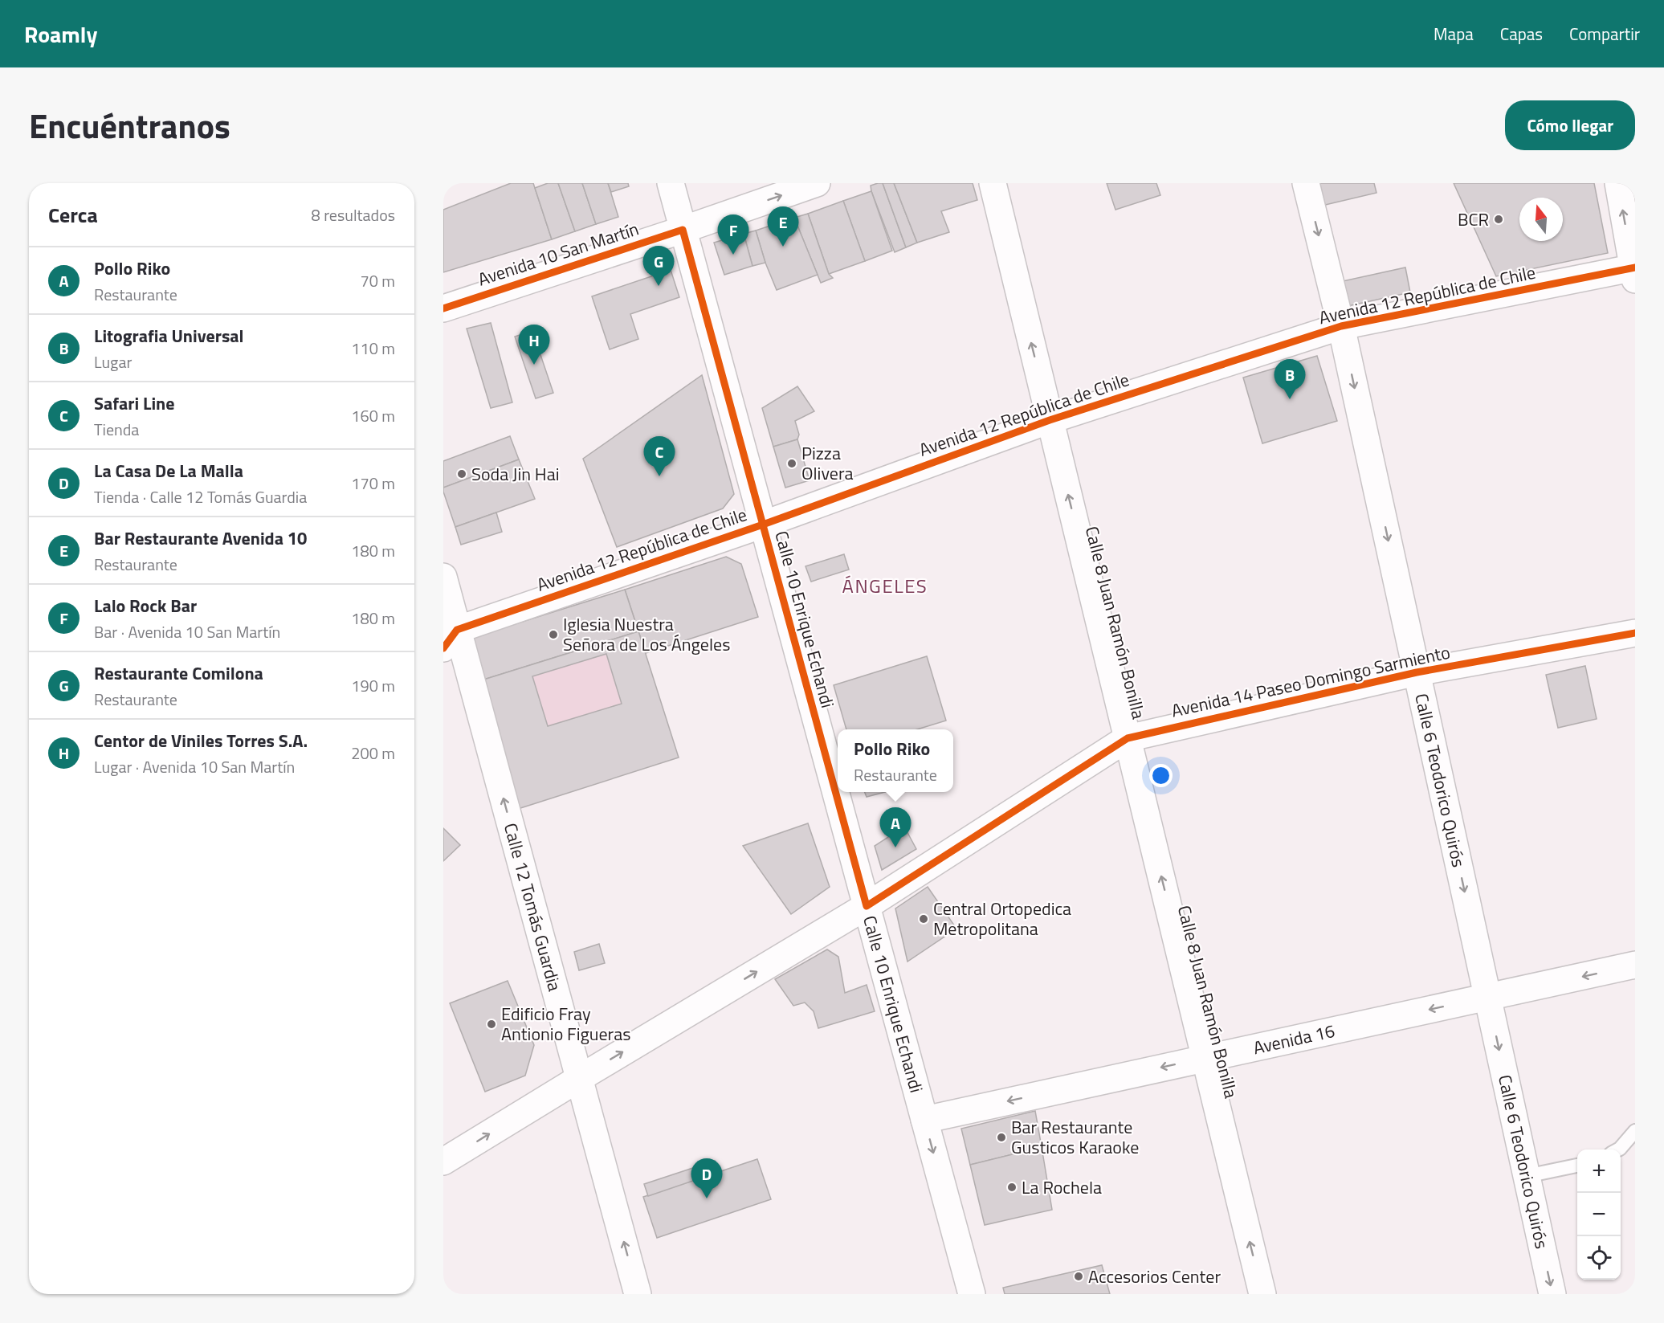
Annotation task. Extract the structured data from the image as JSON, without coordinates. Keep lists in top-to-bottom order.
{
  "streets": {
    "street": [
      "Avenida 10 San Martín",
      "Avenida 12 República de Chile",
      "Calle 10 Enrique Echandi",
      "Calle 8 Juan Ramón Bonilla",
      "Avenida 14 Paseo Domingo Sarmiento",
      "Calle 6 Teodorico Quirós",
      "Calle 12 Tomás Guardia",
      "Avenida 16"
    ]
  },
  "crossings": [
    ["Avenida 10 San Martín", "Calle 10 Enrique Echandi"],
    ["Avenida 12 República de Chile", "Calle 10 Enrique Echandi"],
    ["Avenida 12 República de Chile", "Calle 8 Juan Ramón Bonilla"],
    ["Avenida 12 República de Chile", "Calle 6 Teodorico Quirós"],
    ["Avenida 12 República de Chile", "Calle 12 Tomás Guardia"],
    ["Calle 10 Enrique Echandi", "Avenida 14 Paseo Domingo Sarmiento"],
    ["Calle 10 Enrique Echandi", "Avenida 16"],
    ["Calle 8 Juan Ramón Bonilla", "Avenida 14 Paseo Domingo Sarmiento"],
    ["Calle 8 Juan Ramón Bonilla", "Avenida 16"],
    ["Avenida 14 Paseo Domingo Sarmiento", "Calle 6 Teodorico Quirós"],
    ["Avenida 14 Paseo Domingo Sarmiento", "Calle 12 Tomás Guardia"],
    ["Calle 6 Teodorico Quirós", "Avenida 16"]
  ],
  "one_way": [
    "Avenida 10 San Martín",
    "Calle 8 Juan Ramón Bonilla",
    "Avenida 14 Paseo Domingo Sarmiento",
    "Calle 6 Teodorico Quirós",
    "Calle 12 Tomás Guardia",
    "Avenida 16"
  ],
  "districts": ["ÁNGELES"],
  "places": [
    "BCR",
    "Pizza Olivera",
    "Soda Jin Hai",
    "Iglesia Nuestra Señora de Los Ángeles",
    "Central Ortopedica Metropolitana",
    "Edificio Fray Antionio Figueras",
    "Bar Restaurante Gusticos Karaoke",
    "La Rochela",
    "Accesorios Center"
  ],
  "north": "top",
  "page": {
    "header": "Roamly",
    "nav": ["Mapa", "Capas", "Compartir"],
    "title": "Encuéntranos",
    "buttons": "Cómo llegar",
    "heading": ["Cerca", "8 resultados"],
    "pins": [
      "E",
      "F",
      "G",
      "H",
      "B",
      "C",
      "A",
      "D"
    ],
    "list": [
      {
        "mark": "A",
        "name": "Pollo Riko",
        "note": "Restaurante",
        "value": "70 m"
      },
      {
        "mark": "B",
        "name": "Litografia Universal",
        "note": "Lugar",
        "value": "110 m"
      },
      {
        "mark": "C",
        "name": "Safari Line",
        "note": "Tienda",
        "value": "160 m"
      },
      {
        "mark": "D",
        "name": "La Casa De La Malla",
        "note": "Tienda · Calle 12 Tomás Guardia",
        "value": "170 m"
      },
      {
        "mark": "E",
        "name": "Bar Restaurante Avenida 10",
        "note": "Restaurante",
        "value": "180 m"
      },
      {
        "mark": "F",
        "name": "Lalo Rock Bar",
        "note": "Bar · Avenida 10 San Martín",
        "value": "180 m"
      },
      {
        "mark": "G",
        "name": "Restaurante Comilona",
        "note": "Restaurante",
        "value": "190 m"
      },
      {
        "mark": "H",
        "name": "Centor de Viniles Torres S.A.",
        "note": "Lugar · Avenida 10 San Martín",
        "value": "200 m"
      }
    ],
    "popup": ["Pollo Riko", "Restaurante"],
    "map_buttons": ["+", "−"]
  }
}
